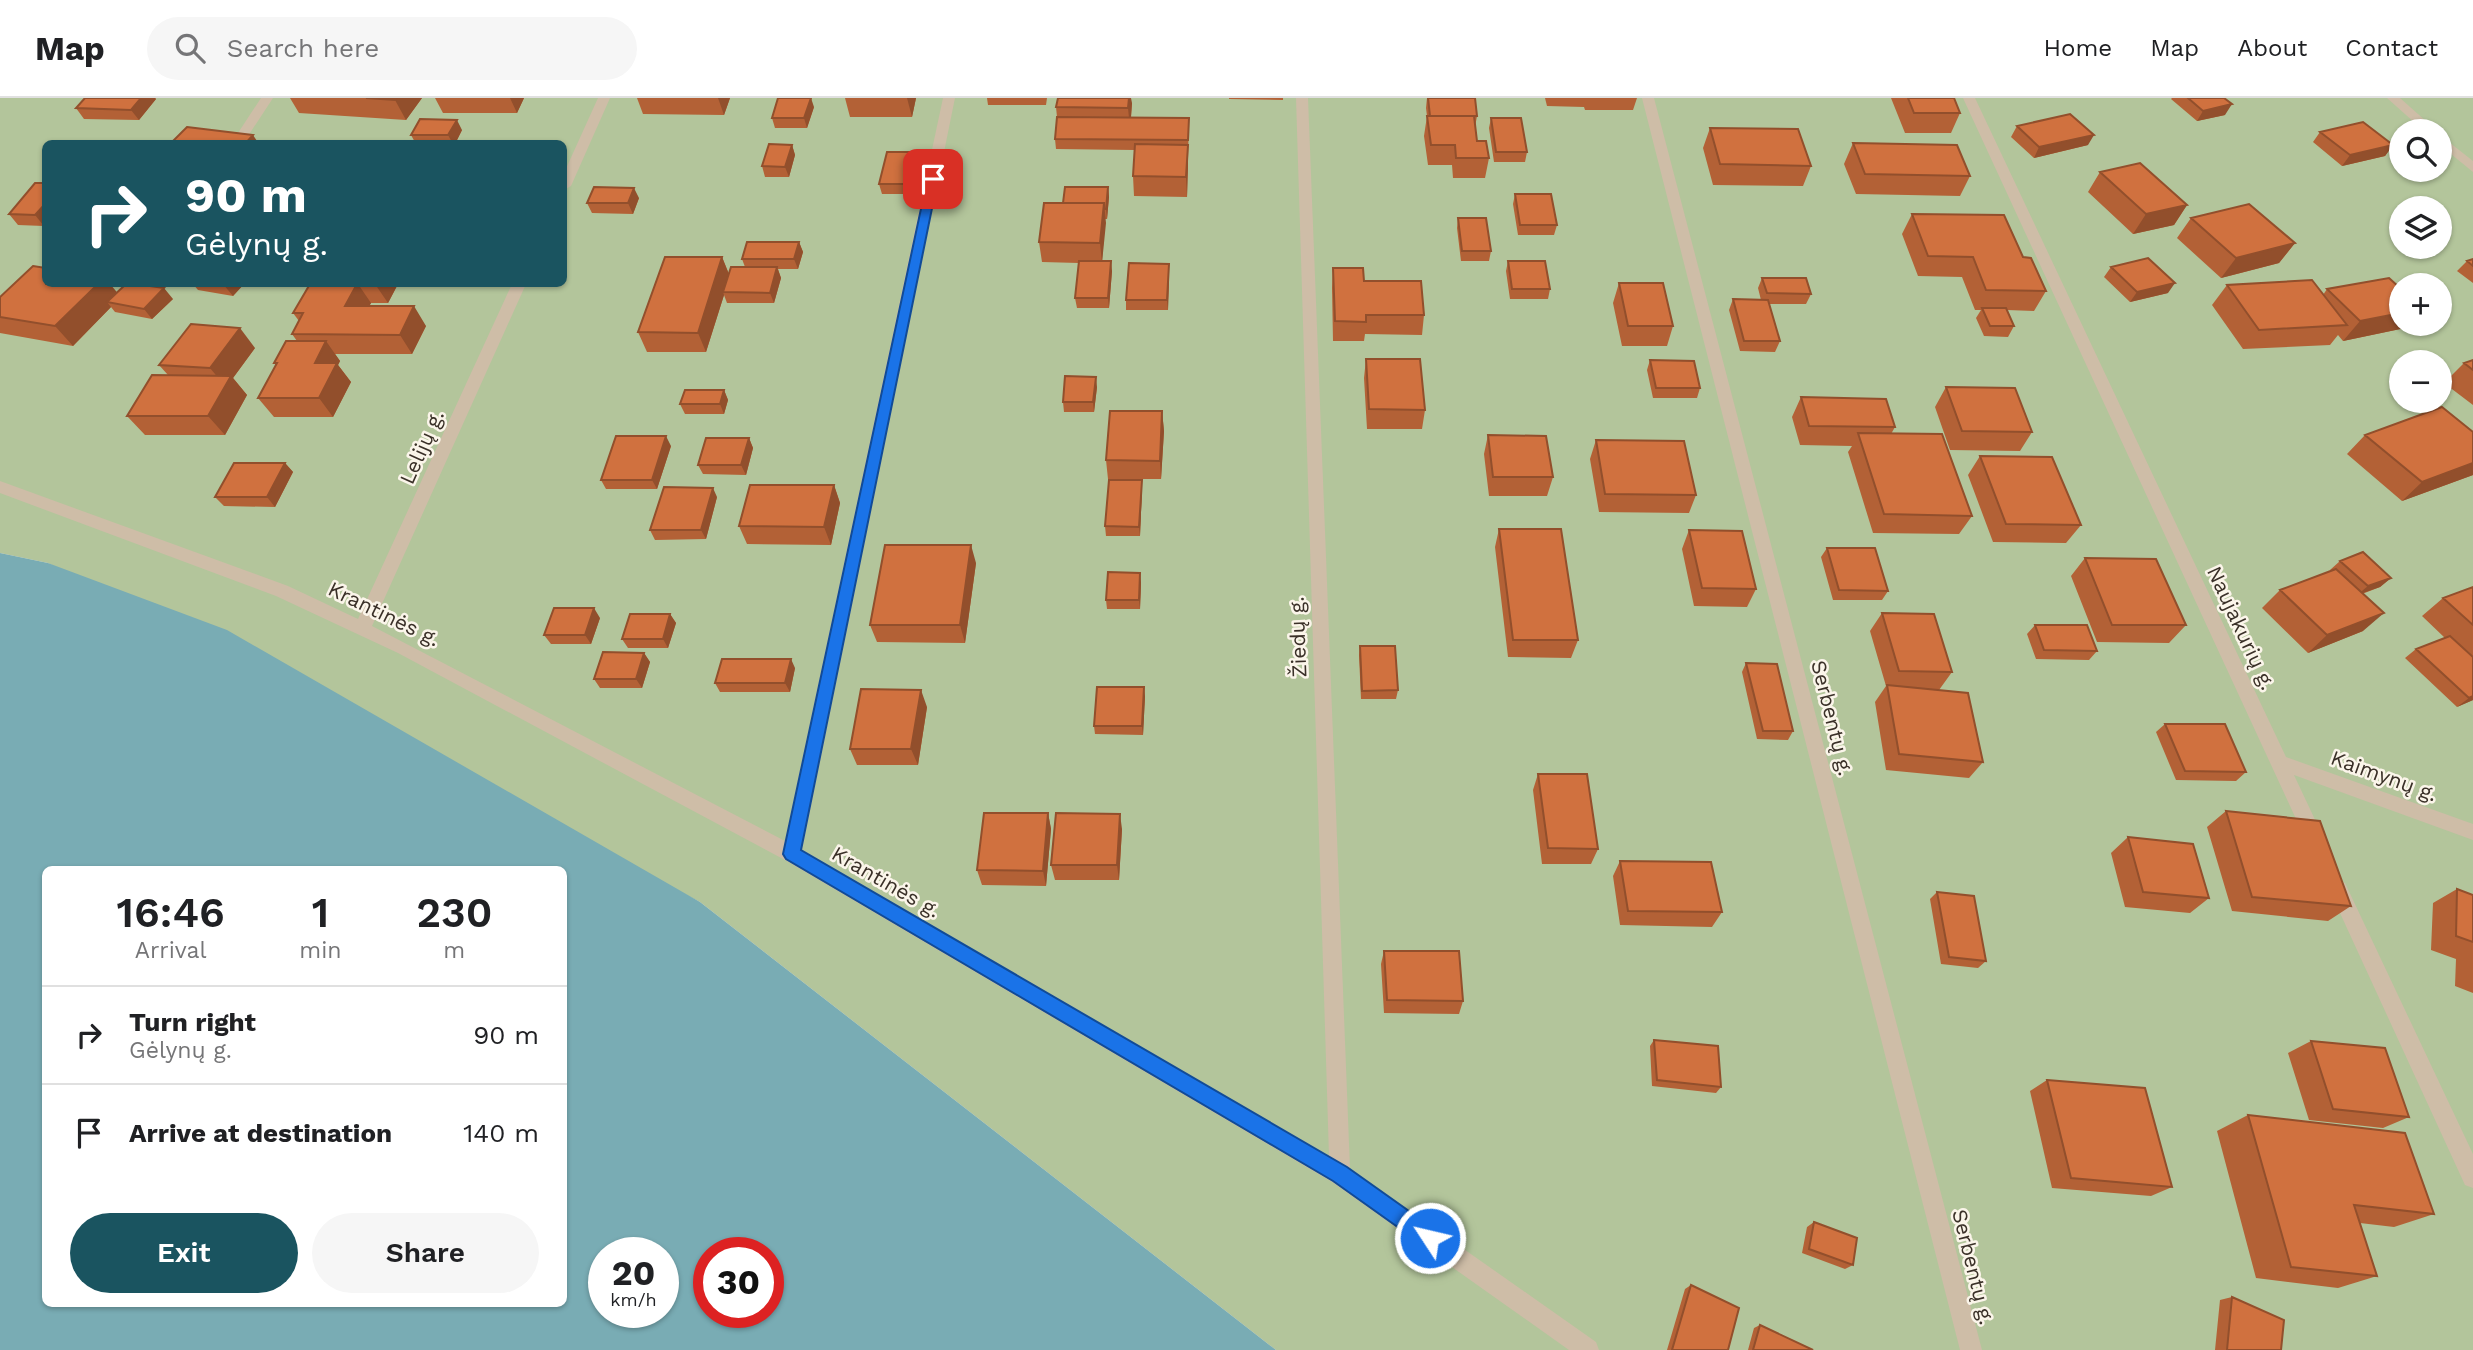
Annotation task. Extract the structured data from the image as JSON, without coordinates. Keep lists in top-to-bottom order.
{
  "streets": {
    "street": [
      "Lelijų g.",
      "Krantinės g.",
      "Naujakurių g.",
      "Žiedų g.",
      "Serbentų g.",
      "Kaimynų g."
    ]
  },
  "crossings": [
    ["Lelijų g.", "Krantinės g."],
    ["Krantinės g.", "Žiedų g."],
    ["Naujakurių g.", "Kaimynų g."]
  ],
  "page": {
    "header": "Map",
    "search": "Search here",
    "nav": [
      "Home",
      "Map",
      "About",
      "Contact"
    ],
    "map_buttons": ["+", "−"],
    "turn": ["90 m", "Gėlynų g."],
    "eta": [
      "16:46",
      "Arrival",
      "1",
      "min",
      "230",
      "m"
    ],
    "list": [
      {
        "name": "Turn right",
        "note": "Gėlynų g.",
        "value": "90 m"
      },
      {
        "name": "Arrive at destination",
        "value": "140 m"
      }
    ],
    "buttons": ["Exit", "Share"],
    "speed": "20 km/h",
    "limit": "30"
  }
}
